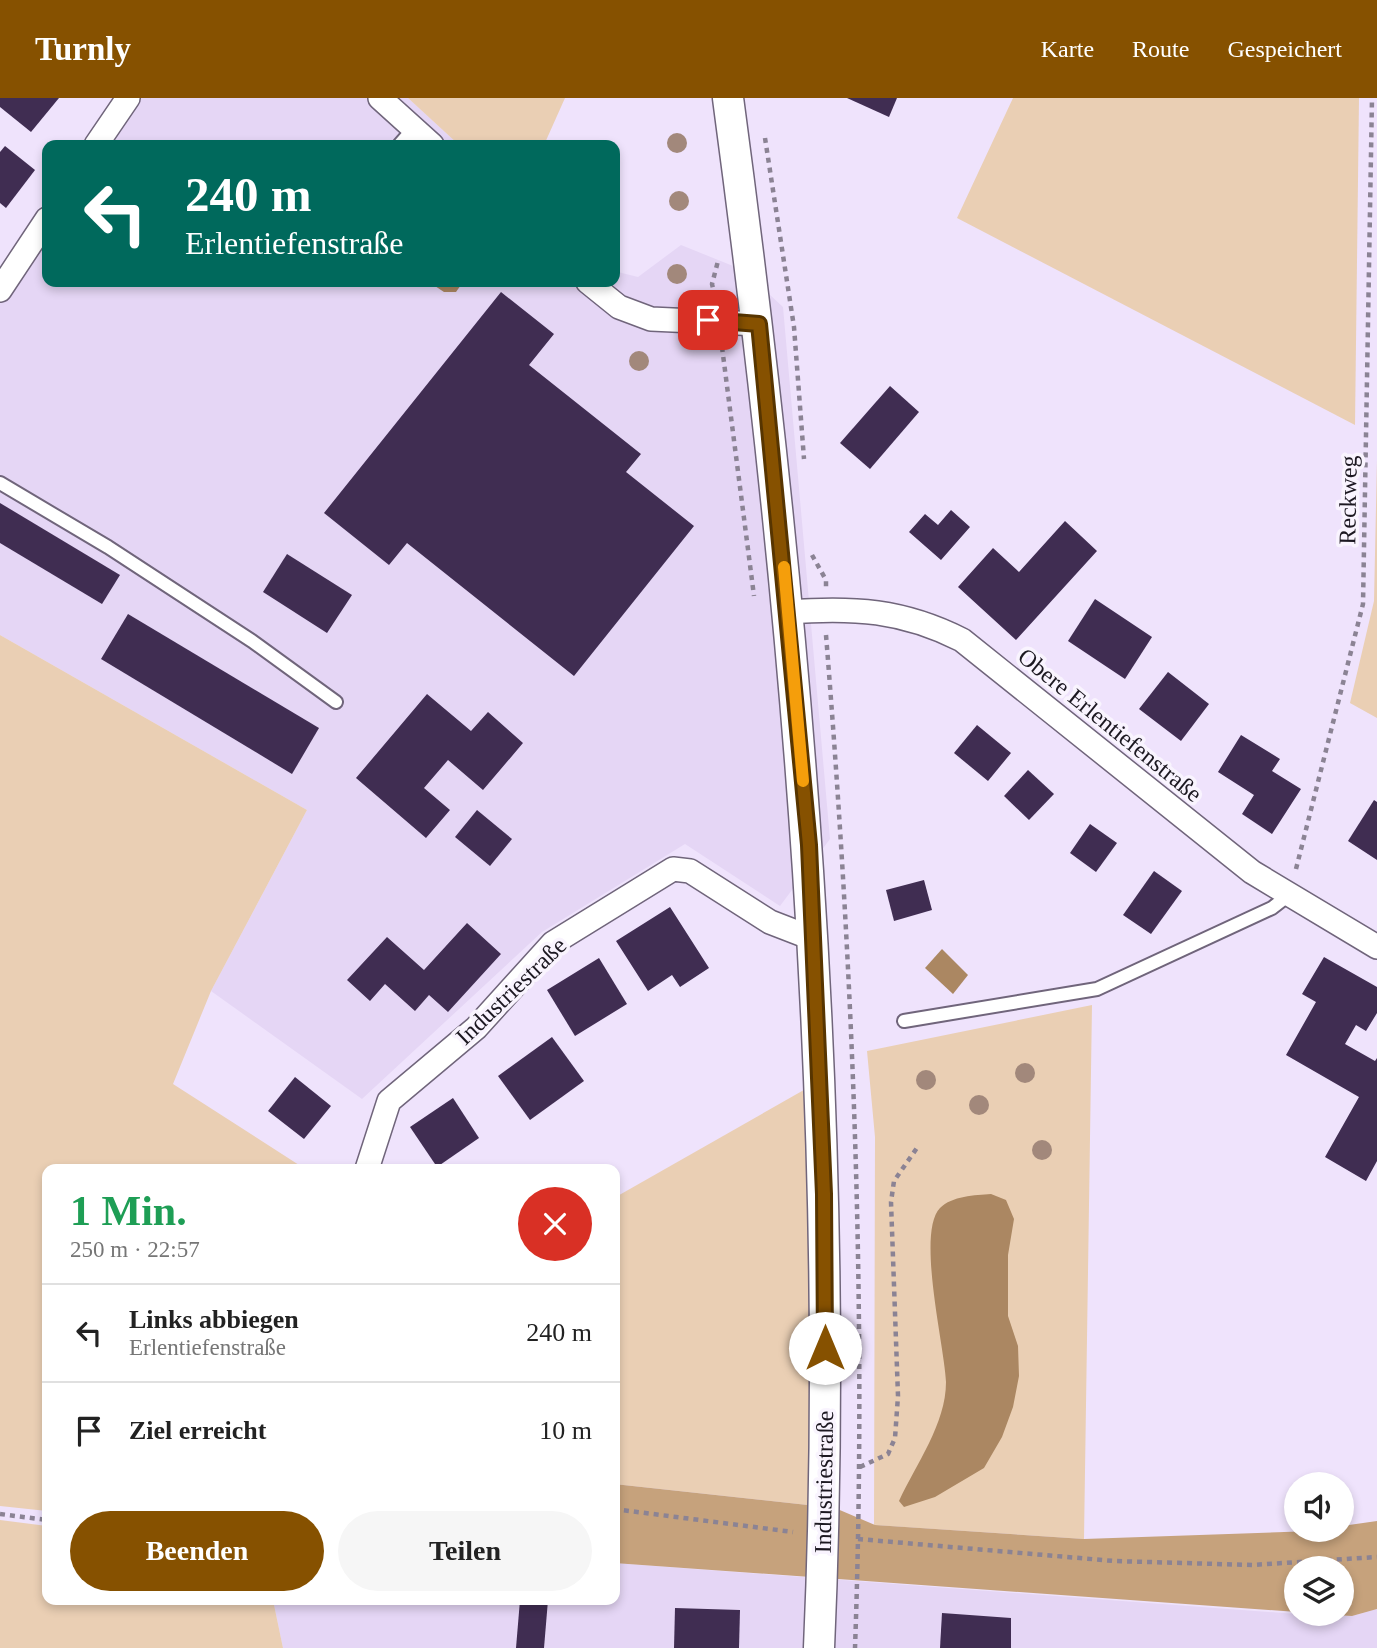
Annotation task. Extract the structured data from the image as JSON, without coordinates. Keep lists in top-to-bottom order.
{
  "streets": {
    "street": ["Obere Erlentiefenstraße", "Industriestraße"],
    "path": ["Reckweg"]
  },
  "crossings": [
    ["Reckweg", "Obere Erlentiefenstraße"],
    ["Obere Erlentiefenstraße", "Industriestraße"]
  ],
  "page": {
    "header": "Turnly",
    "nav": ["Karte", "Route", "Gespeichert"],
    "turn": ["240 m", "Erlentiefenstraße"],
    "heading": ["1 Min.", "250 m · 22:57"],
    "list": [
      {
        "name": "Links abbiegen",
        "note": "Erlentiefenstraße",
        "value": "240 m"
      },
      {
        "name": "Ziel erreicht",
        "value": "10 m"
      }
    ],
    "buttons": ["Beenden", "Teilen"]
  }
}
